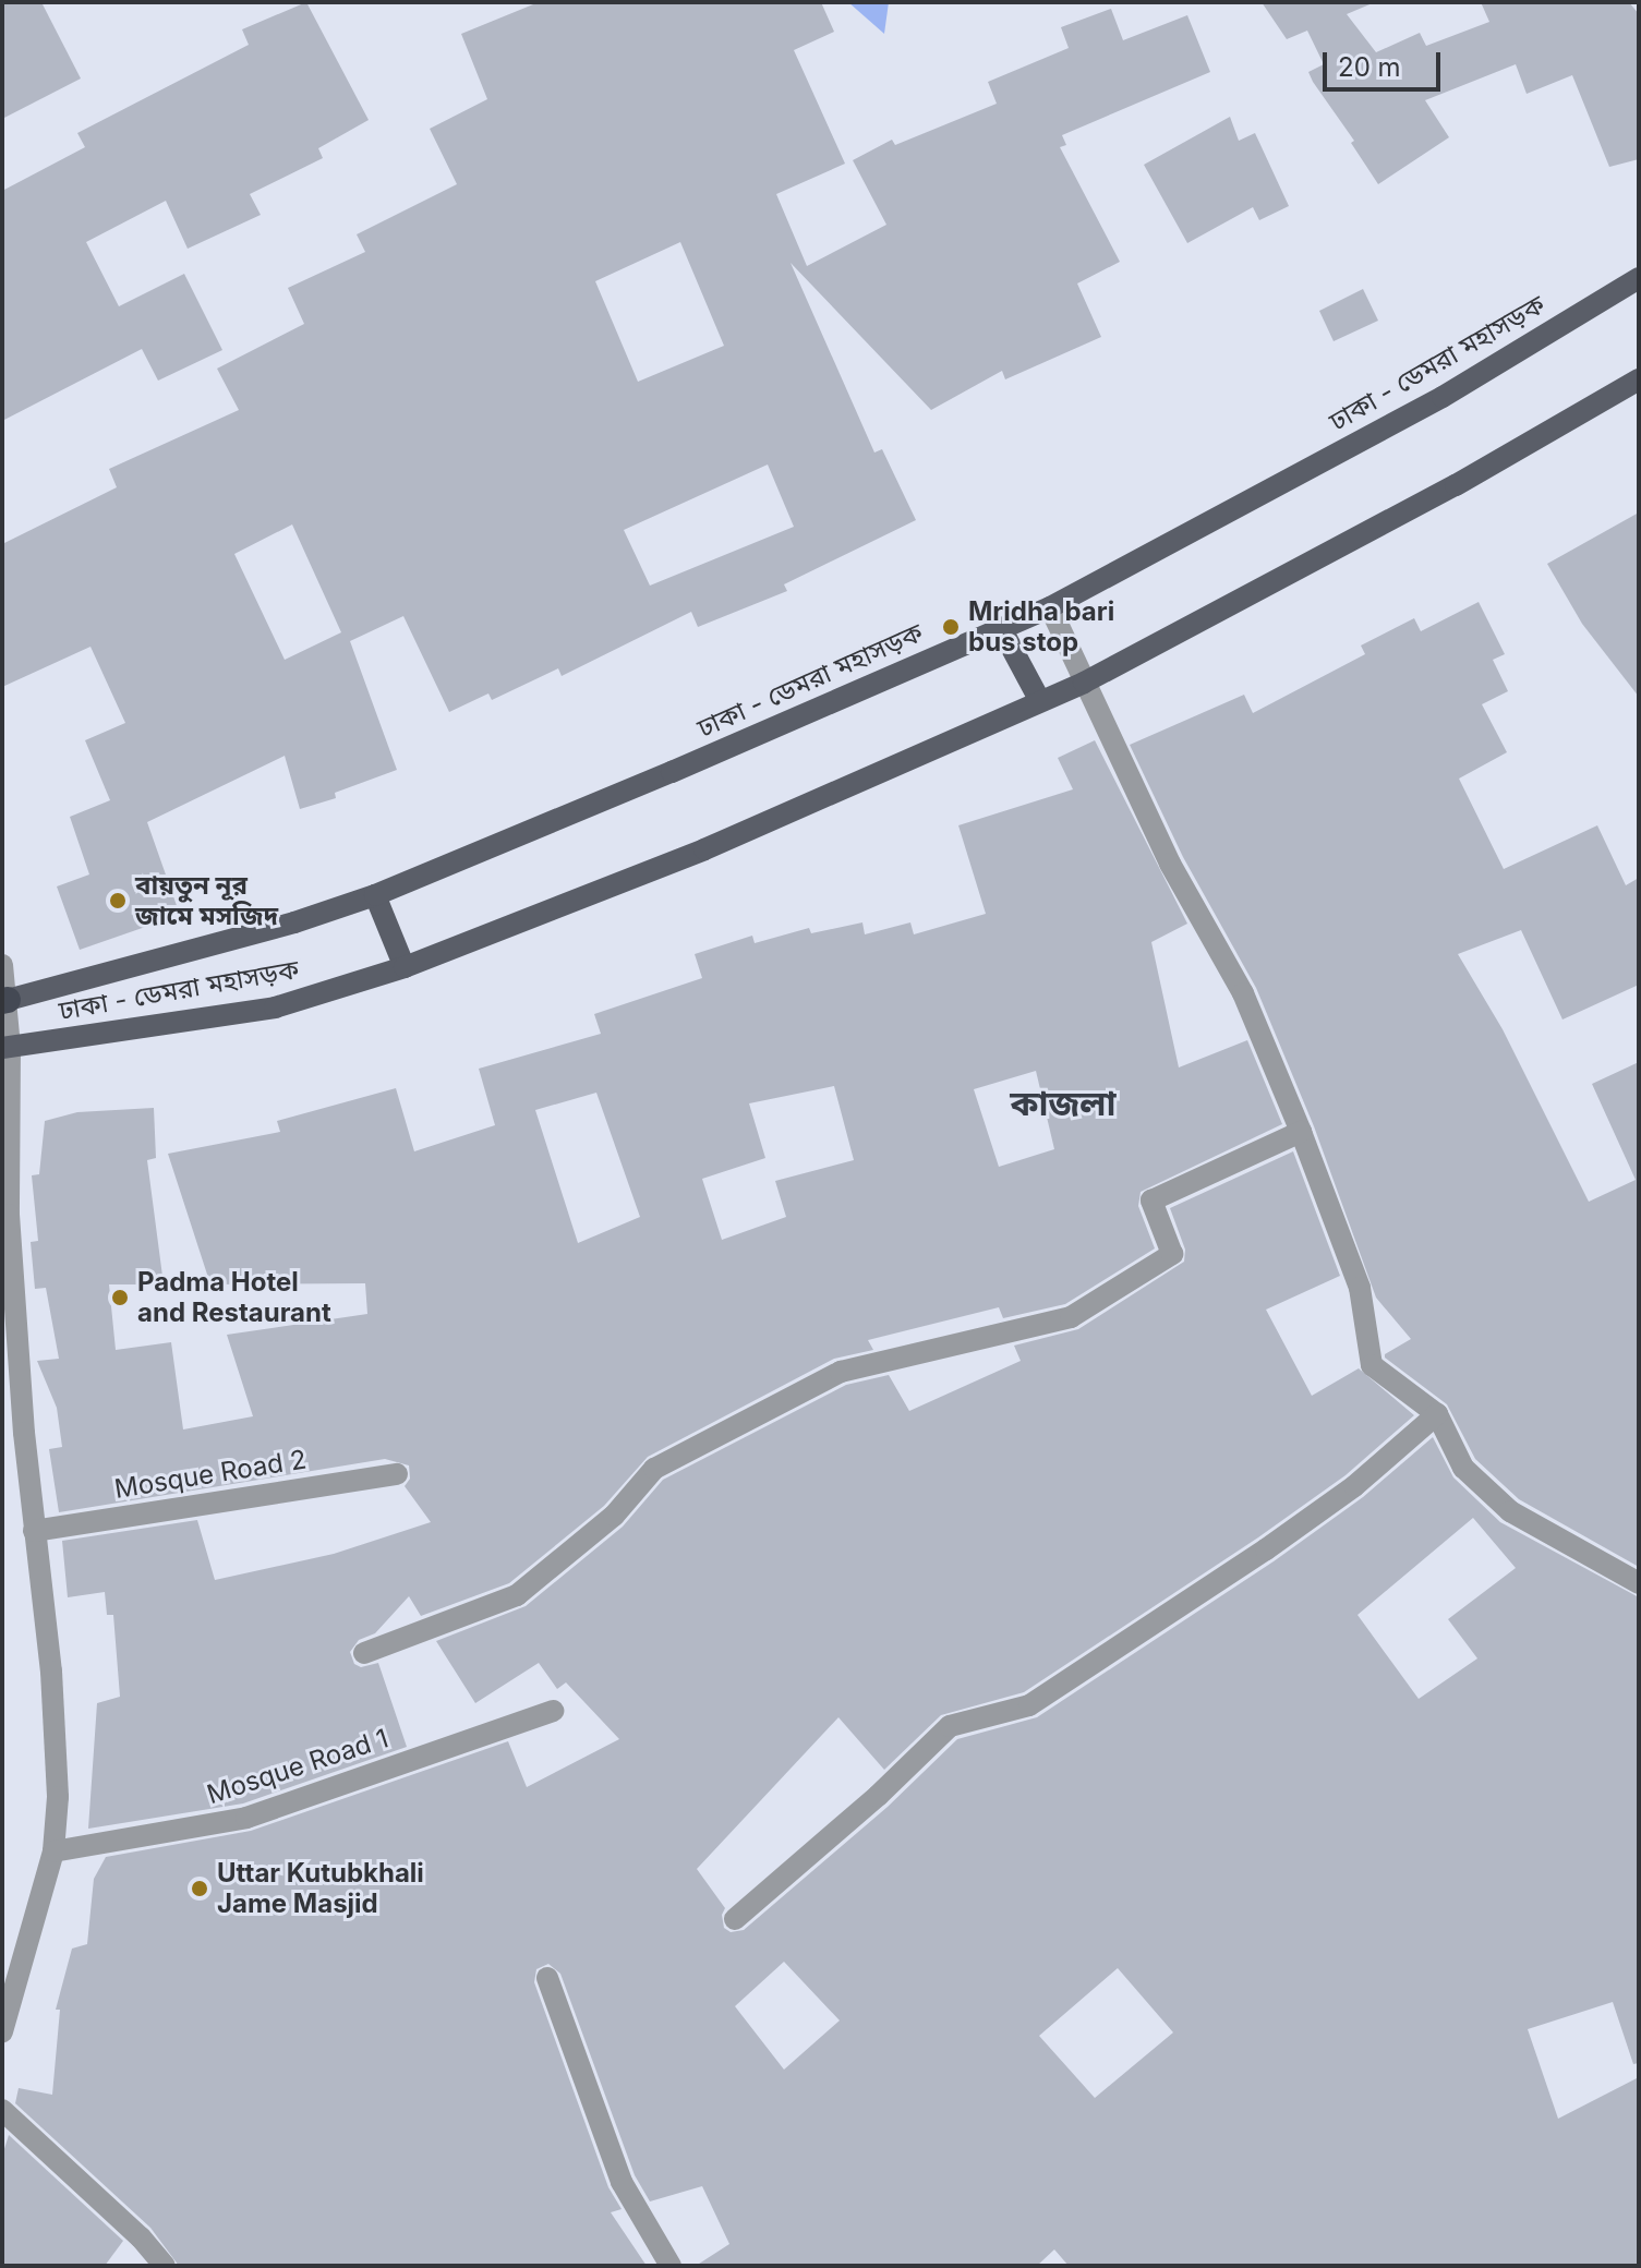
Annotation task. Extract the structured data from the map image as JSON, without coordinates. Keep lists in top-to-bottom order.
{
  "streets": {
    "main road": ["ঢাকা - ডেমরা মহাসড়ক"],
    "street": ["Mosque Road 2", "Mosque Road 1"]
  },
  "districts": ["কাজলা"],
  "places": [
    "Mridha bari bus stop",
    "বায়তুন নূর জামে মসজিদ",
    "Padma Hotel and Restaurant",
    "Uttar Kutubkhali Jame Masjid"
  ],
  "scale_bar": "20 m"
}
